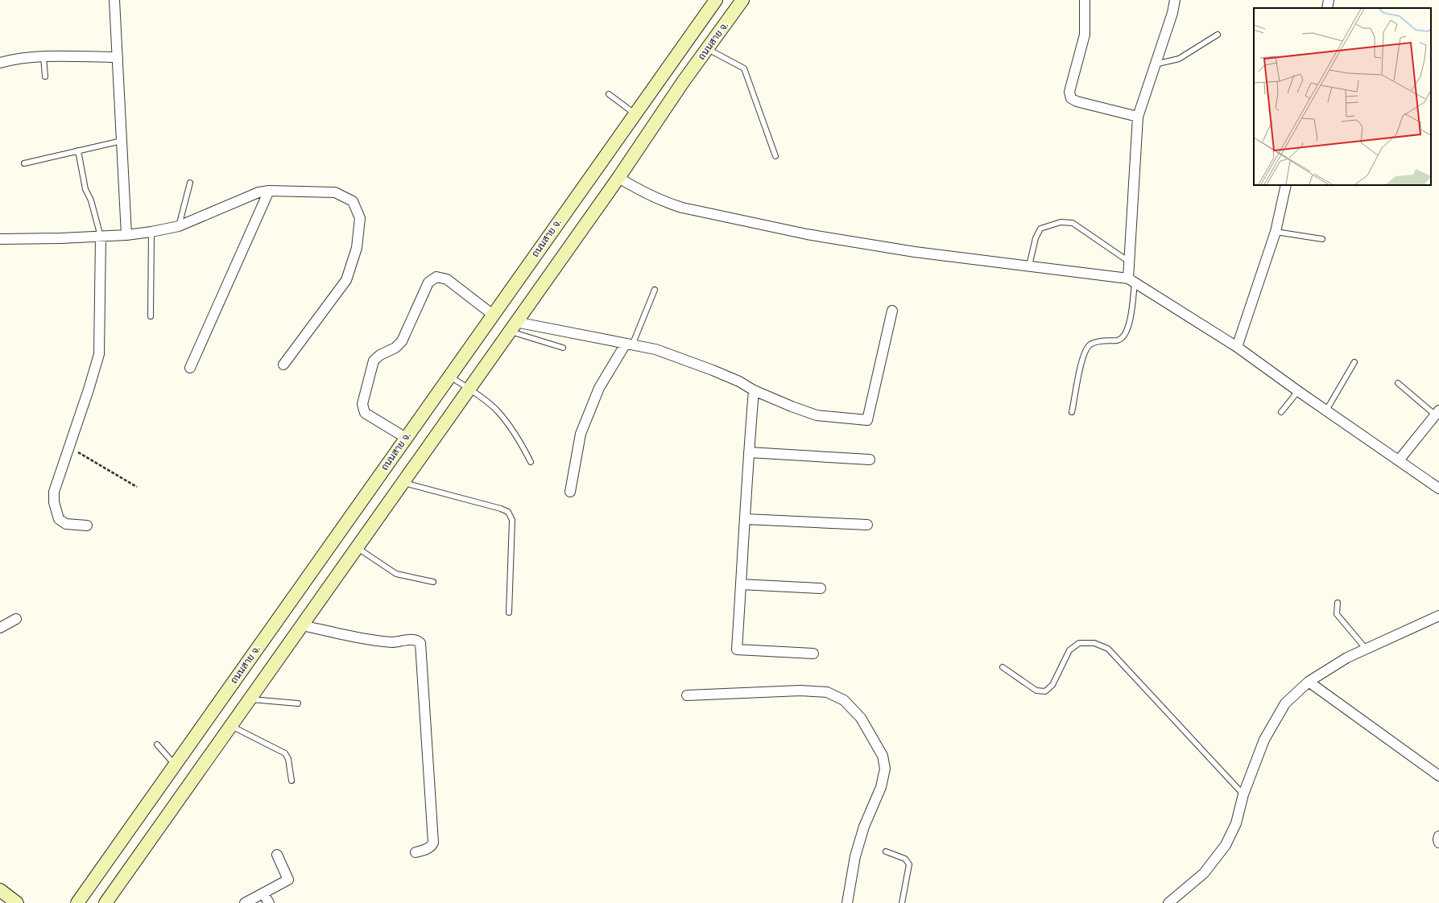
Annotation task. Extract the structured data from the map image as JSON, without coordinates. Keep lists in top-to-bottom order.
{
  "streets": {
    "main road": ["ถนนสาย จ."]
  }
}
